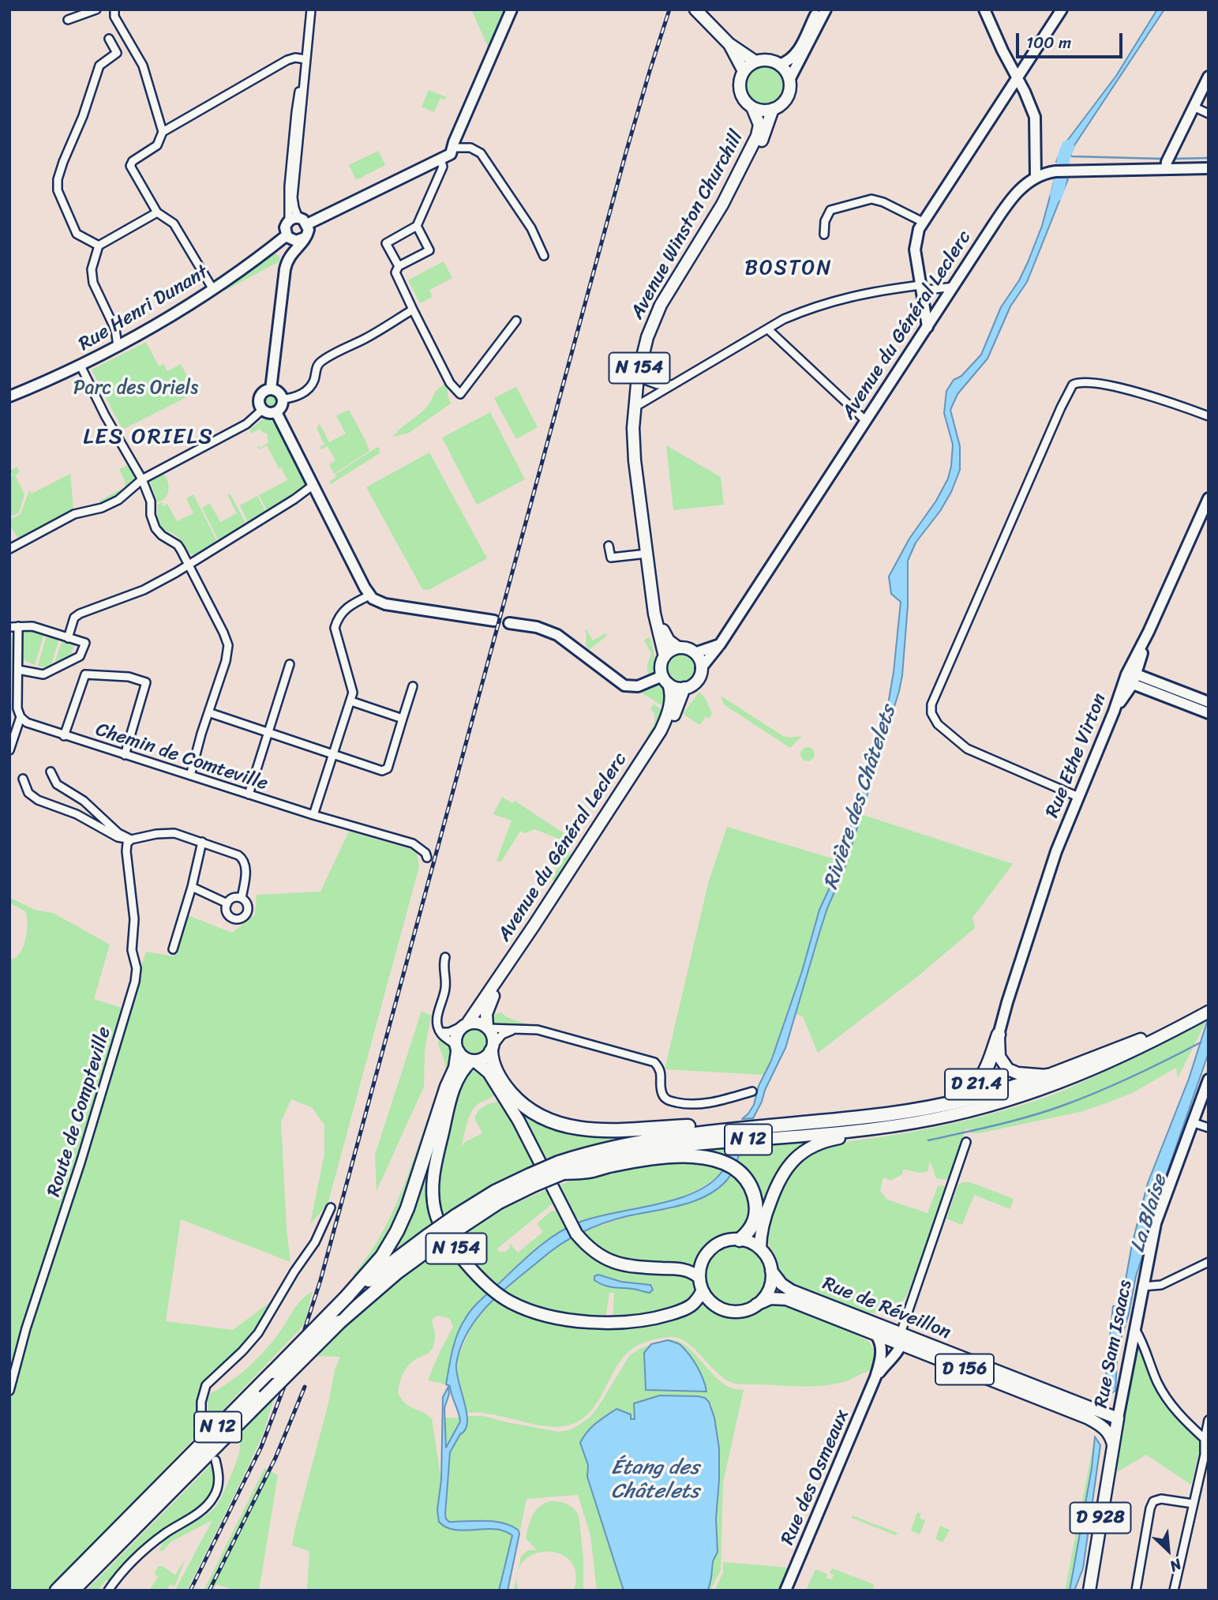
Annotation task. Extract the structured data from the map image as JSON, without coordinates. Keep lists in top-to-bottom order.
{
  "streets": {
    "highway": ["D 21.4", "N 12"],
    "main road": [
      "Avenue Winston Churchill",
      "Rue Henri Dunant",
      "Avenue du Général Leclerc",
      "N 154",
      "Rue Ethe Virton",
      "Rue de Réveillon",
      "Rue Sam Isaacs",
      "D 156",
      "Rue des Osmeaux",
      "D 928"
    ],
    "street": ["Chemin de Comteville", "Route de Compteville"]
  },
  "crossings": [
    ["Avenue Winston Churchill", "Avenue du Général Leclerc"],
    ["Avenue du Général Leclerc", "N 154"],
    ["N 154", "Rue de Réveillon"],
    ["Rue Ethe Virton", "D 21.4"],
    ["D 21.4", "N 12"],
    ["Rue de Réveillon", "Rue Sam Isaacs"],
    ["Rue de Réveillon", "Rue des Osmeaux"]
  ],
  "districts": ["BOSTON", "LES ORIELS"],
  "water": ["Rivière des Châtelets", "La Blaise", "Étang des Châtelets"],
  "parks": ["Parc des Oriels"],
  "scale_bar": "100 m",
  "north": "bottom right"
}
